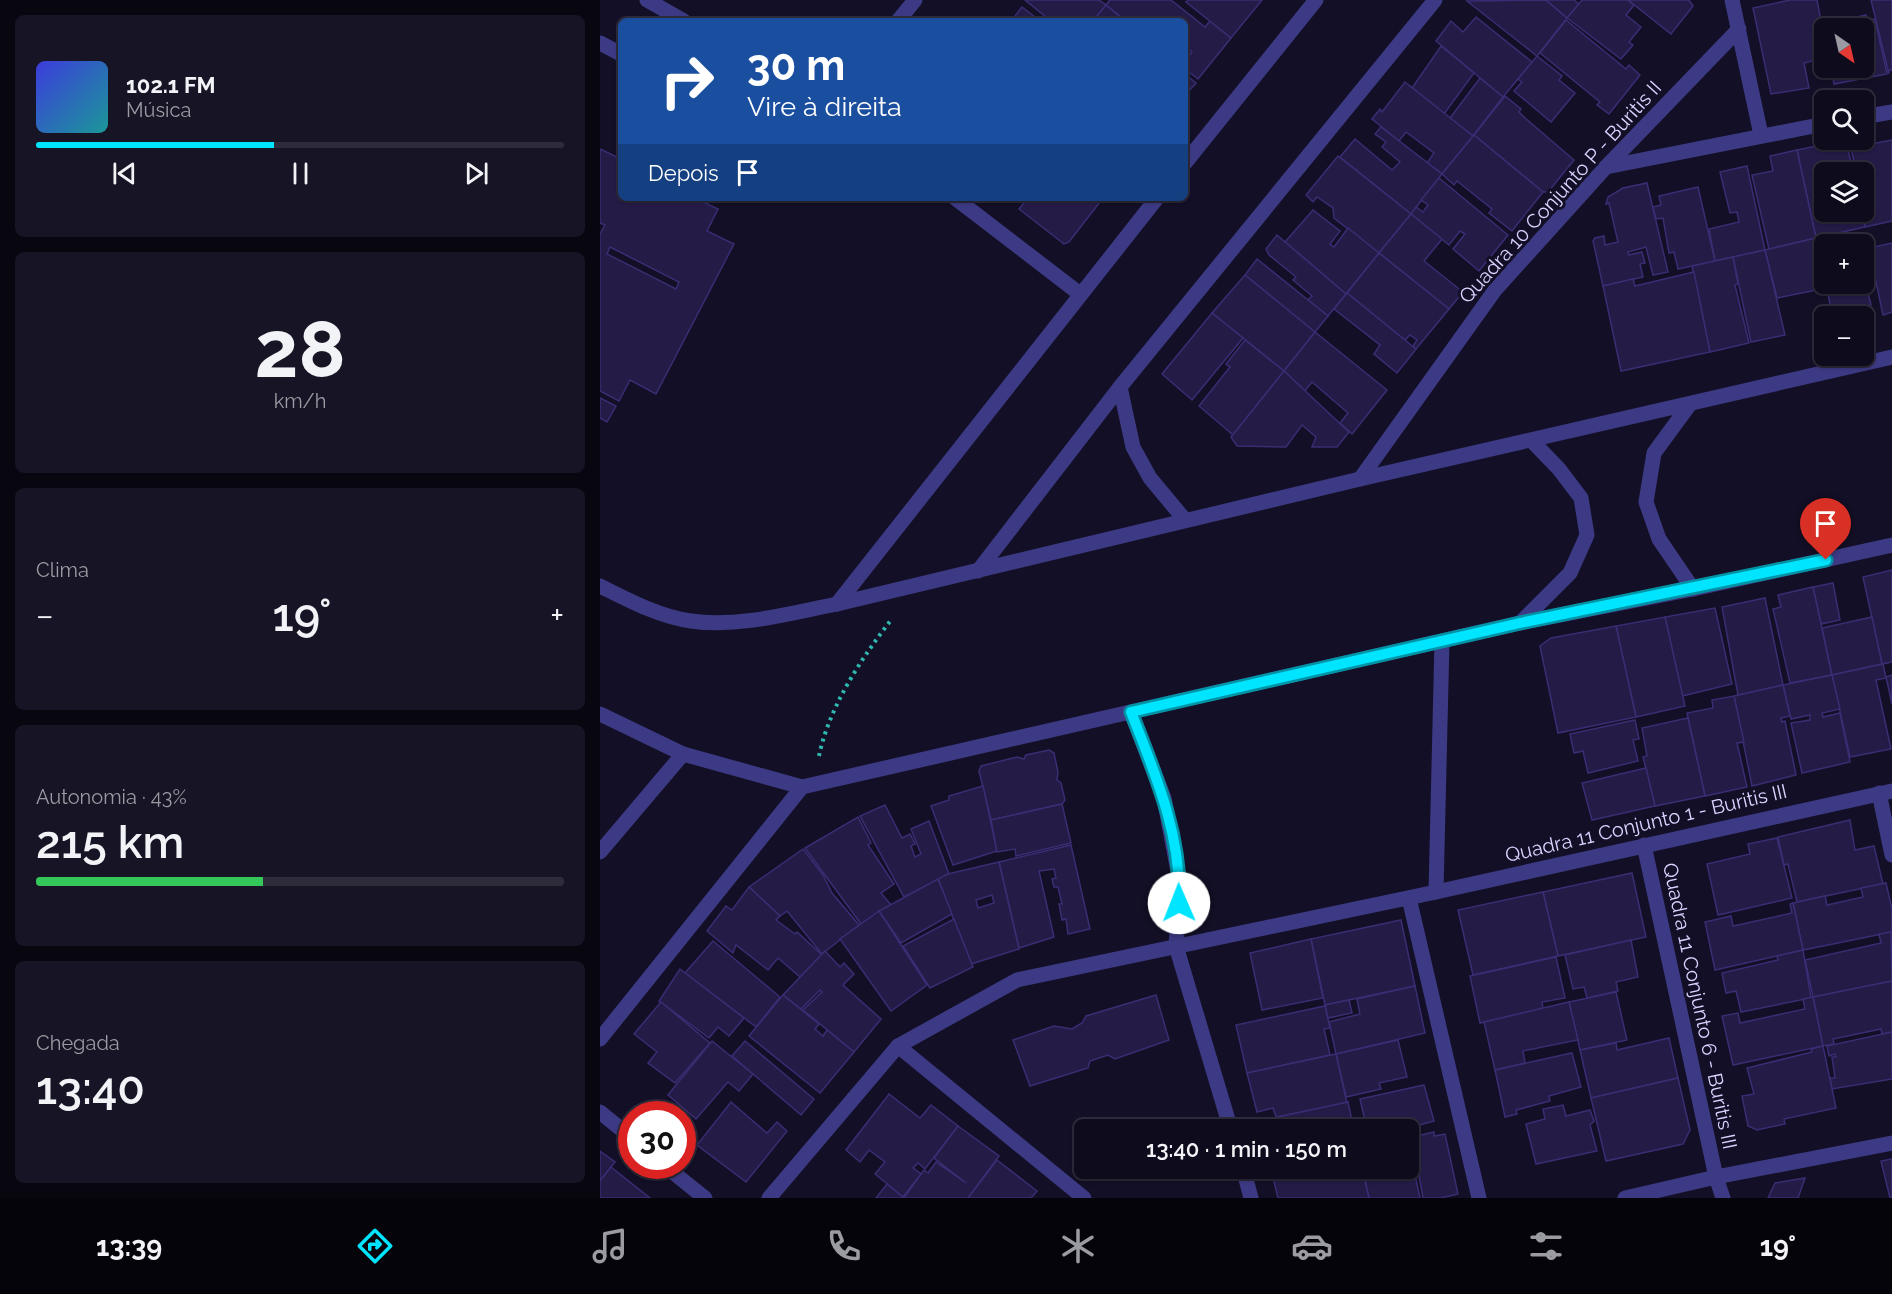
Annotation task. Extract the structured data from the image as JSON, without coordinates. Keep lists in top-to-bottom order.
{
  "streets": {
    "street": ["Quadra 10 Conjunto P - Buritis II", "Quadra 11 Conjunto 1 - Buritis III", "Quadra 11 Conjunto 6 - Buritis III"]
  },
  "crossings": [
    ["Quadra 11 Conjunto 1 - Buritis III", "Quadra 11 Conjunto 6 - Buritis III"]
  ],
  "north": "bottom right",
  "page": {
    "map_buttons": ["+", "−"],
    "turn": ["30 m", "Vire à direita"],
    "song": ["102.1 FM", "Música"],
    "then": "Depois",
    "tile": [
      ["28", "km/h"],
      "Clima",
      ["Autonomia · 43%", "215 km"],
      ["Chegada", "13:40"]
    ],
    "heat": ["−", "19°", "+"],
    "limit": "30",
    "trip": "13:40 · 1 min · 150 m",
    "tabs": ["13:39", "19°"]
  }
}
